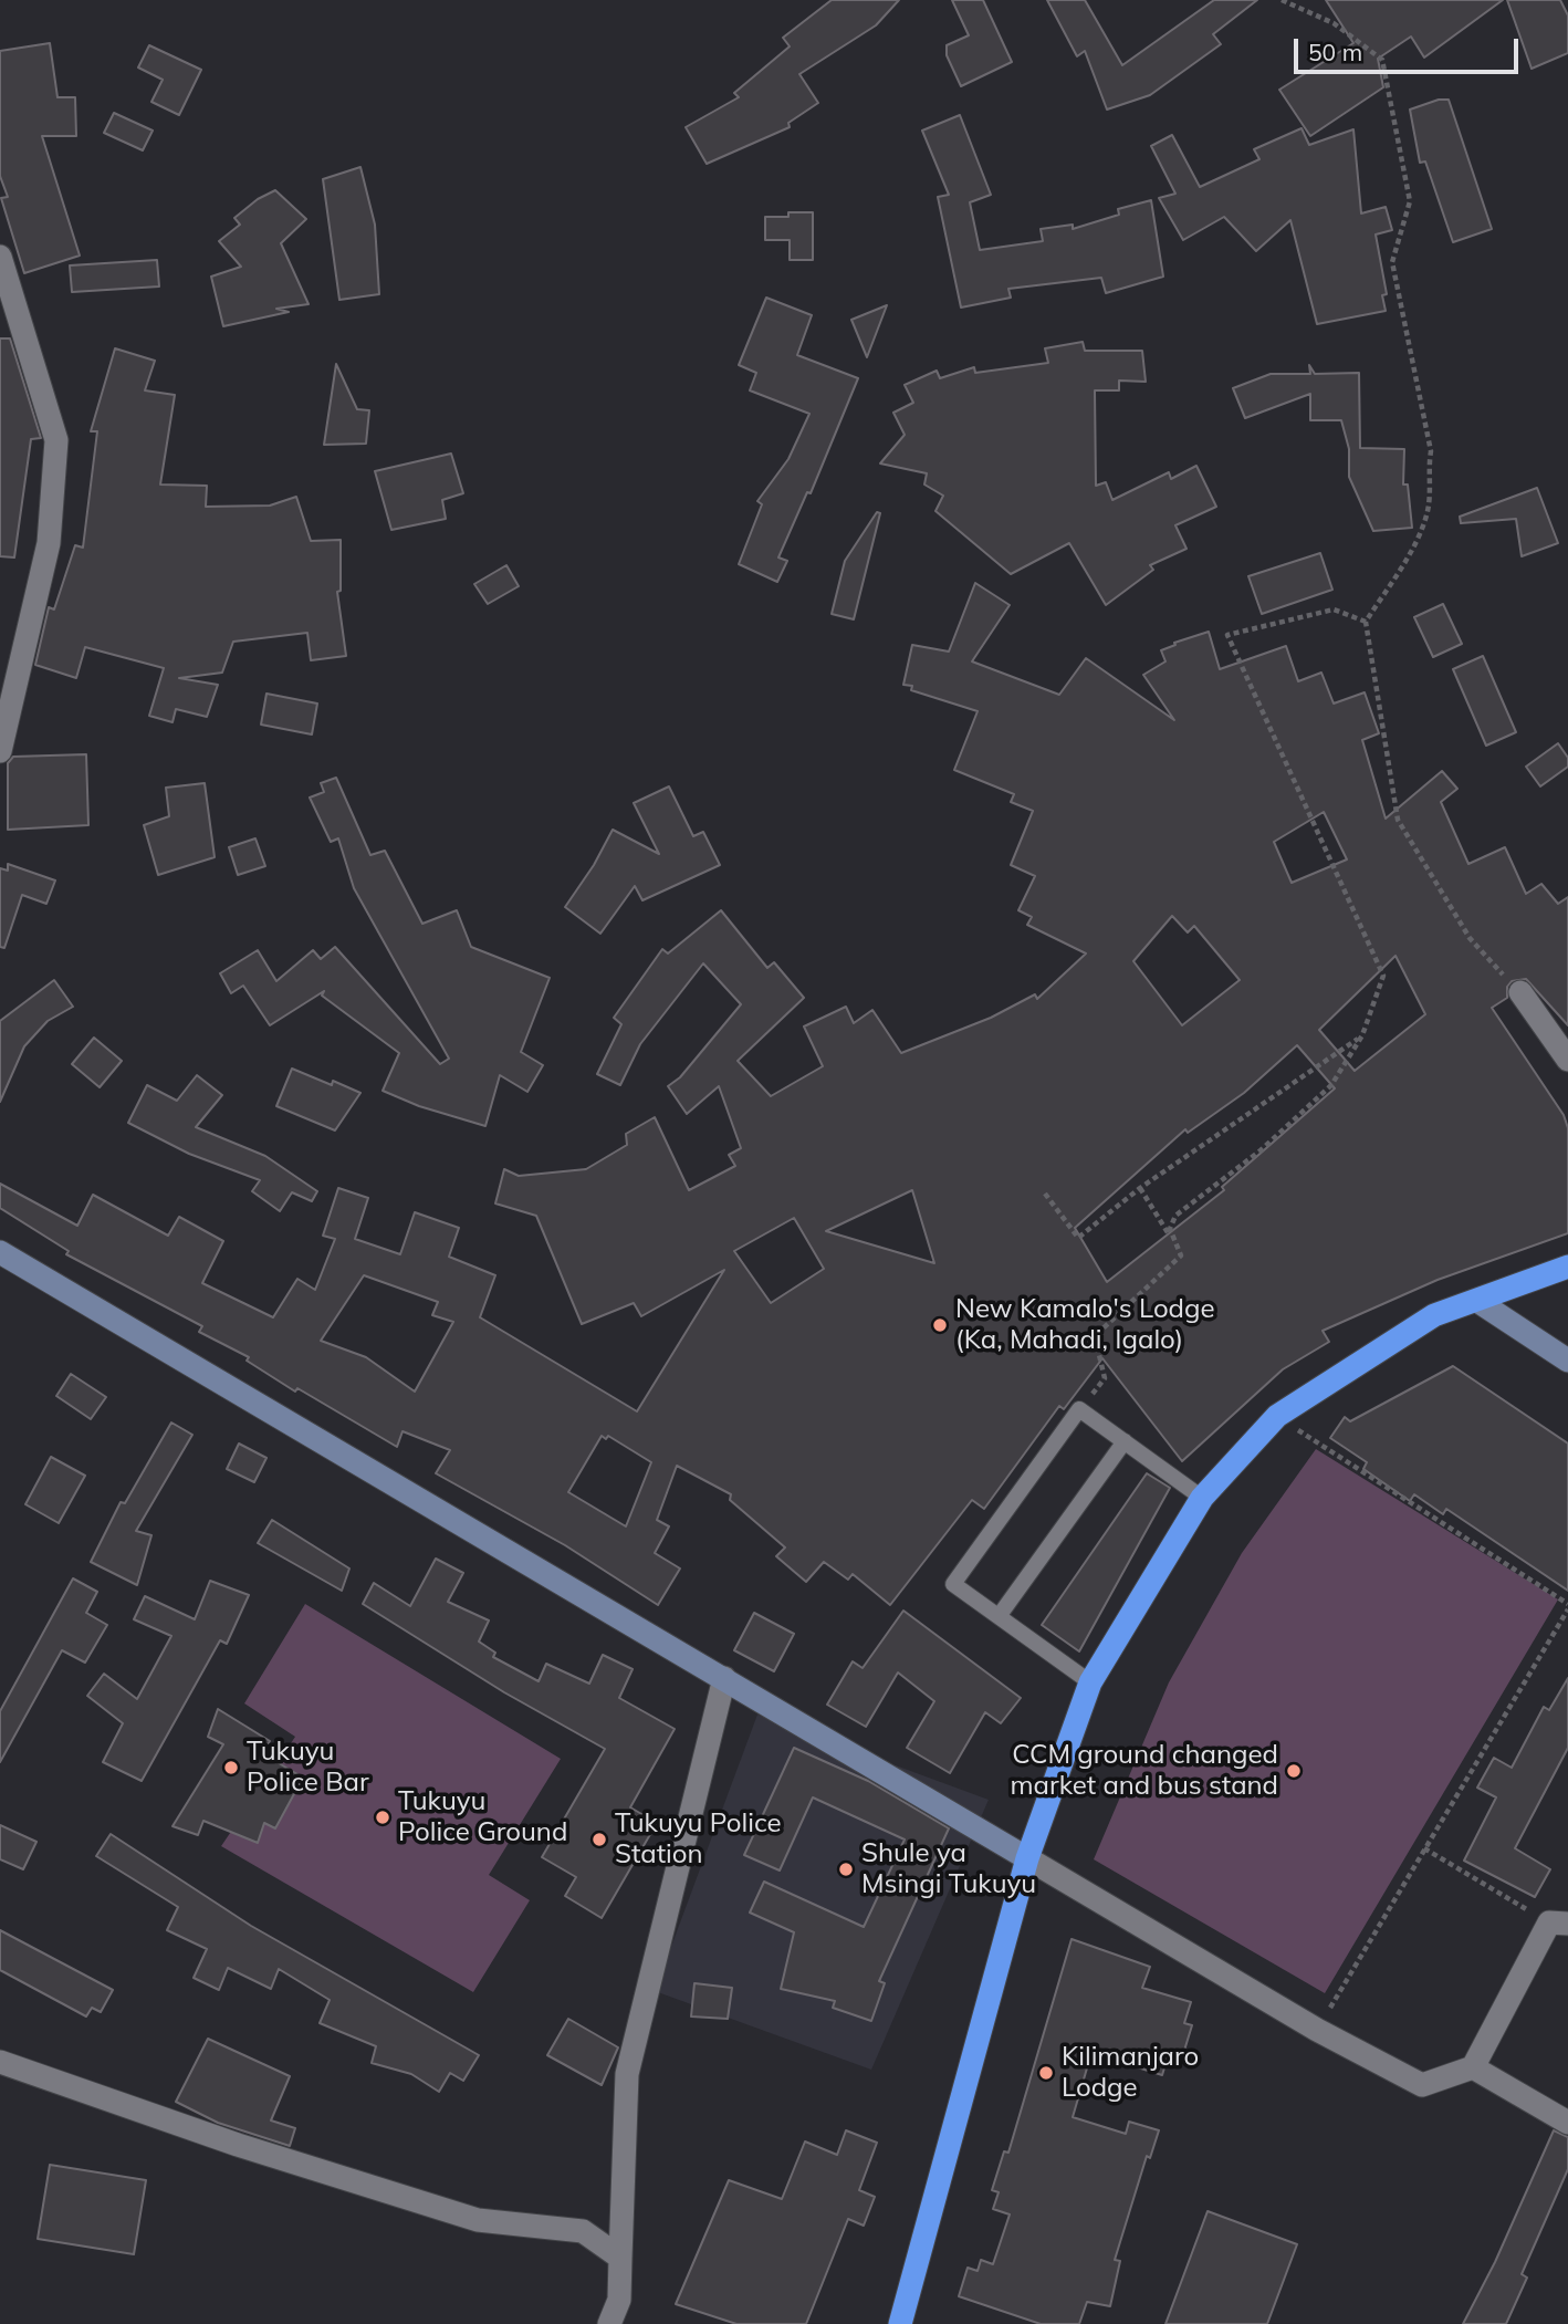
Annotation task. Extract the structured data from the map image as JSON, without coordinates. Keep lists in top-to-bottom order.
{
  "places": [
    "New Kamalo's Lodge (Ka, Mahadi, Igalo)",
    "Tukuyu Police Bar",
    "CCM ground changed market and bus stand",
    "Tukuyu Police Ground",
    "Tukuyu Police Station",
    "Shule ya Msingi Tukuyu",
    "Kilimanjaro Lodge"
  ],
  "scale_bar": "50 m"
}
